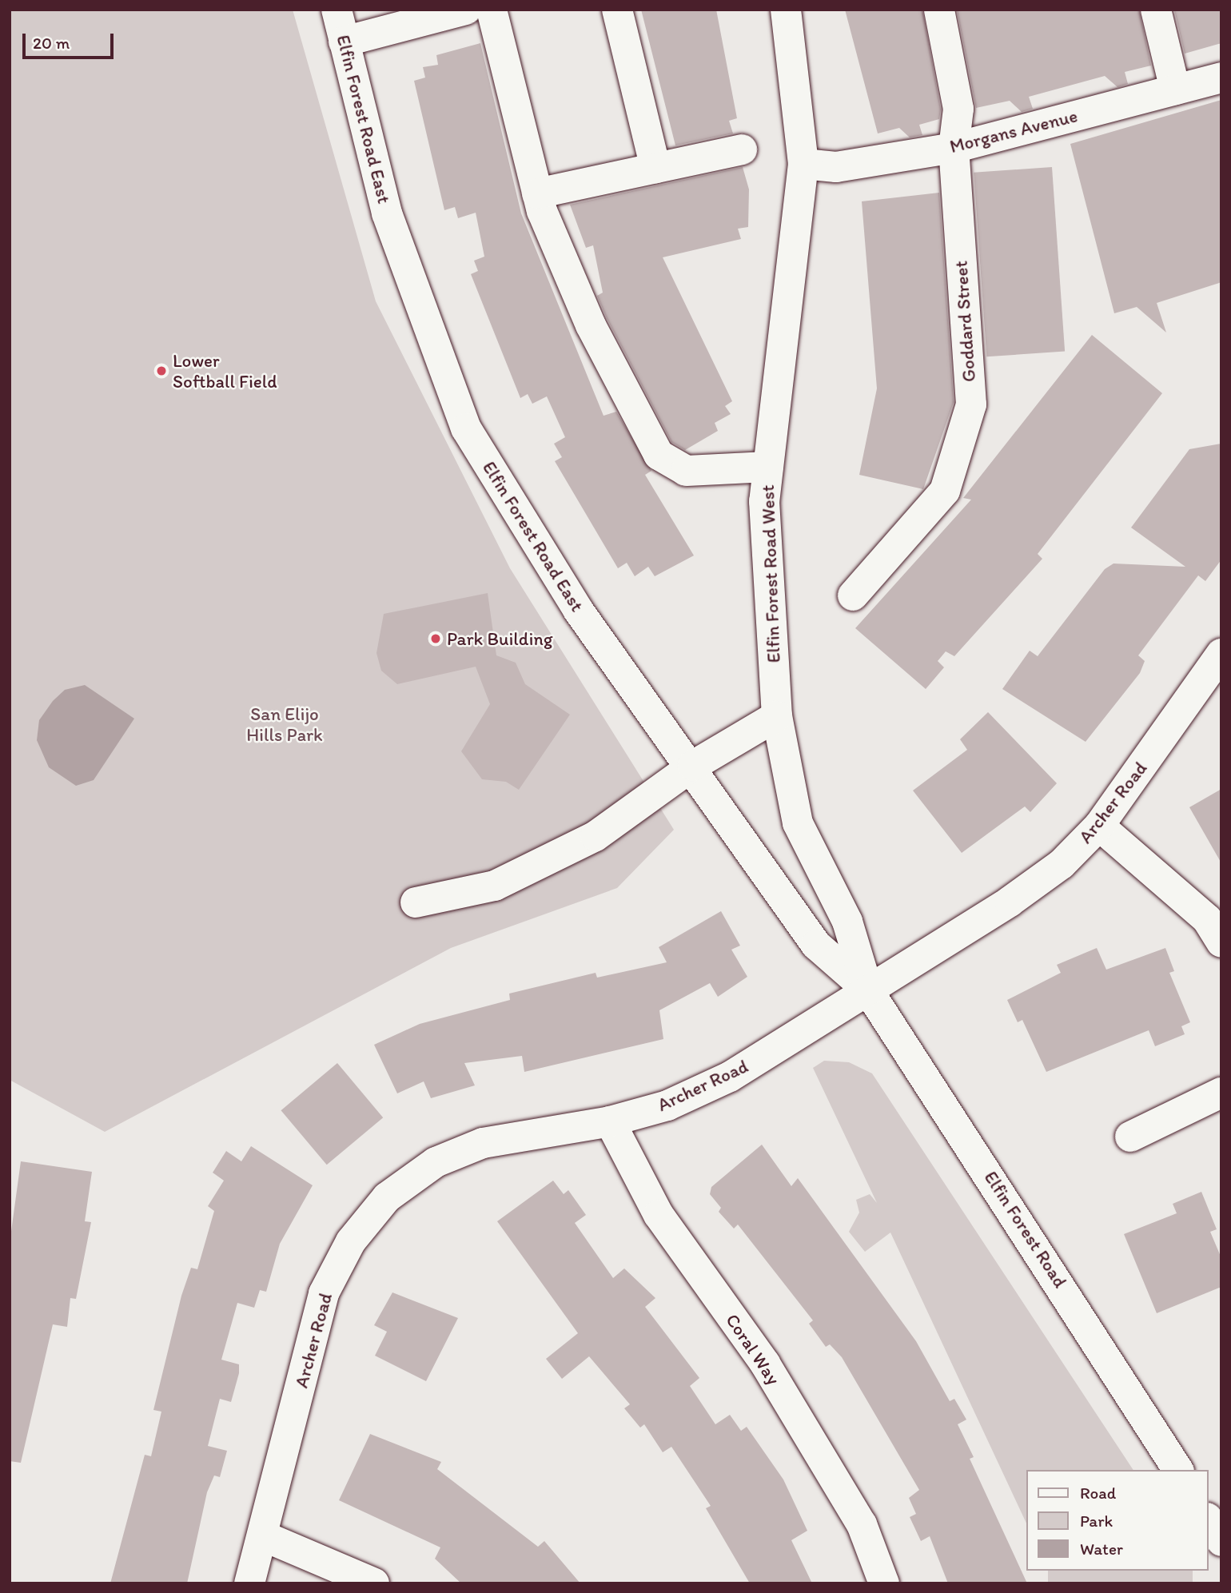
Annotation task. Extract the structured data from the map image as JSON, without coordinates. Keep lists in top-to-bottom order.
{
  "streets": {
    "street": [
      "Elfin Forest Road East",
      "Morgans Avenue",
      "Goddard Street",
      "Elfin Forest Road West",
      "Archer Road",
      "Elfin Forest Road",
      "Coral Way"
    ]
  },
  "crossings": [
    ["Elfin Forest Road East", "Elfin Forest Road West"],
    ["Elfin Forest Road East", "Archer Road"],
    ["Elfin Forest Road East", "Elfin Forest Road"],
    ["Morgans Avenue", "Goddard Street"],
    ["Morgans Avenue", "Elfin Forest Road West"],
    ["Elfin Forest Road West", "Archer Road"],
    ["Elfin Forest Road West", "Elfin Forest Road"],
    ["Archer Road", "Elfin Forest Road"],
    ["Archer Road", "Coral Way"]
  ],
  "parks": ["San Elijo Hills Park"],
  "places": ["Lower Softball Field", "Park Building"],
  "legend": ["Road", "Park", "Water"],
  "scale_bar": "20 m"
}
